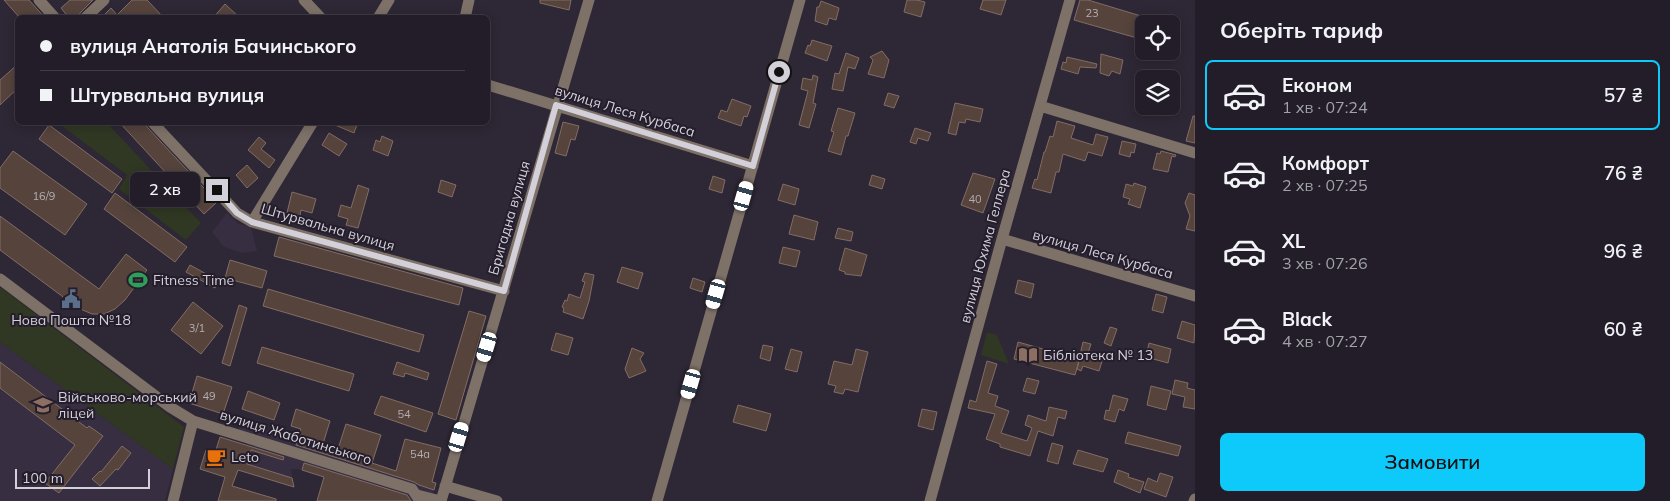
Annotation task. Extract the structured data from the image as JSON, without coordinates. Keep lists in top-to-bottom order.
{
  "streets": {
    "street": [
      "вулиця Леся Курбаса",
      "Бригадна вулиця",
      "Штурвальна вулиця",
      "вулиця Юхима Геллера",
      "вулиця Жаботинського"
    ]
  },
  "crossings": [
    ["вулиця Леся Курбаса", "Бригадна вулиця"],
    ["вулиця Леся Курбаса", "вулиця Юхима Геллера"],
    ["Бригадна вулиця", "Штурвальна вулиця"],
    ["Бригадна вулиця", "вулиця Жаботинського"]
  ],
  "places": {
    "sports": ["Fitness Time"],
    "public building": ["Нова Пошта №18"],
    "library": ["Бібліотека № 13"],
    "school or university": ["Військово-морський ліцей"],
    "cafe": ["Leto"]
  },
  "house_numbers": [
    "23",
    "16/9",
    "40",
    "3/1",
    "49",
    "54",
    "54а"
  ],
  "scale_bar": "100 m",
  "page": {
    "heading": "Оберіть тариф",
    "banner": ["вулиця Анатолія Бачинського", "Штурвальна вулиця"],
    "list": [
      {
        "name": "Економ",
        "note": "1 хв · 07:24",
        "value": "57 ₴"
      },
      {
        "name": "Комфорт",
        "note": "2 хв · 07:25",
        "value": "76 ₴"
      },
      {
        "name": "XL",
        "note": "3 хв · 07:26",
        "value": "96 ₴"
      },
      {
        "name": "Black",
        "note": "4 хв · 07:27",
        "value": "60 ₴"
      }
    ],
    "bubble": "2 хв",
    "buttons": "Замовити",
    "scale": "100 m"
  }
}
